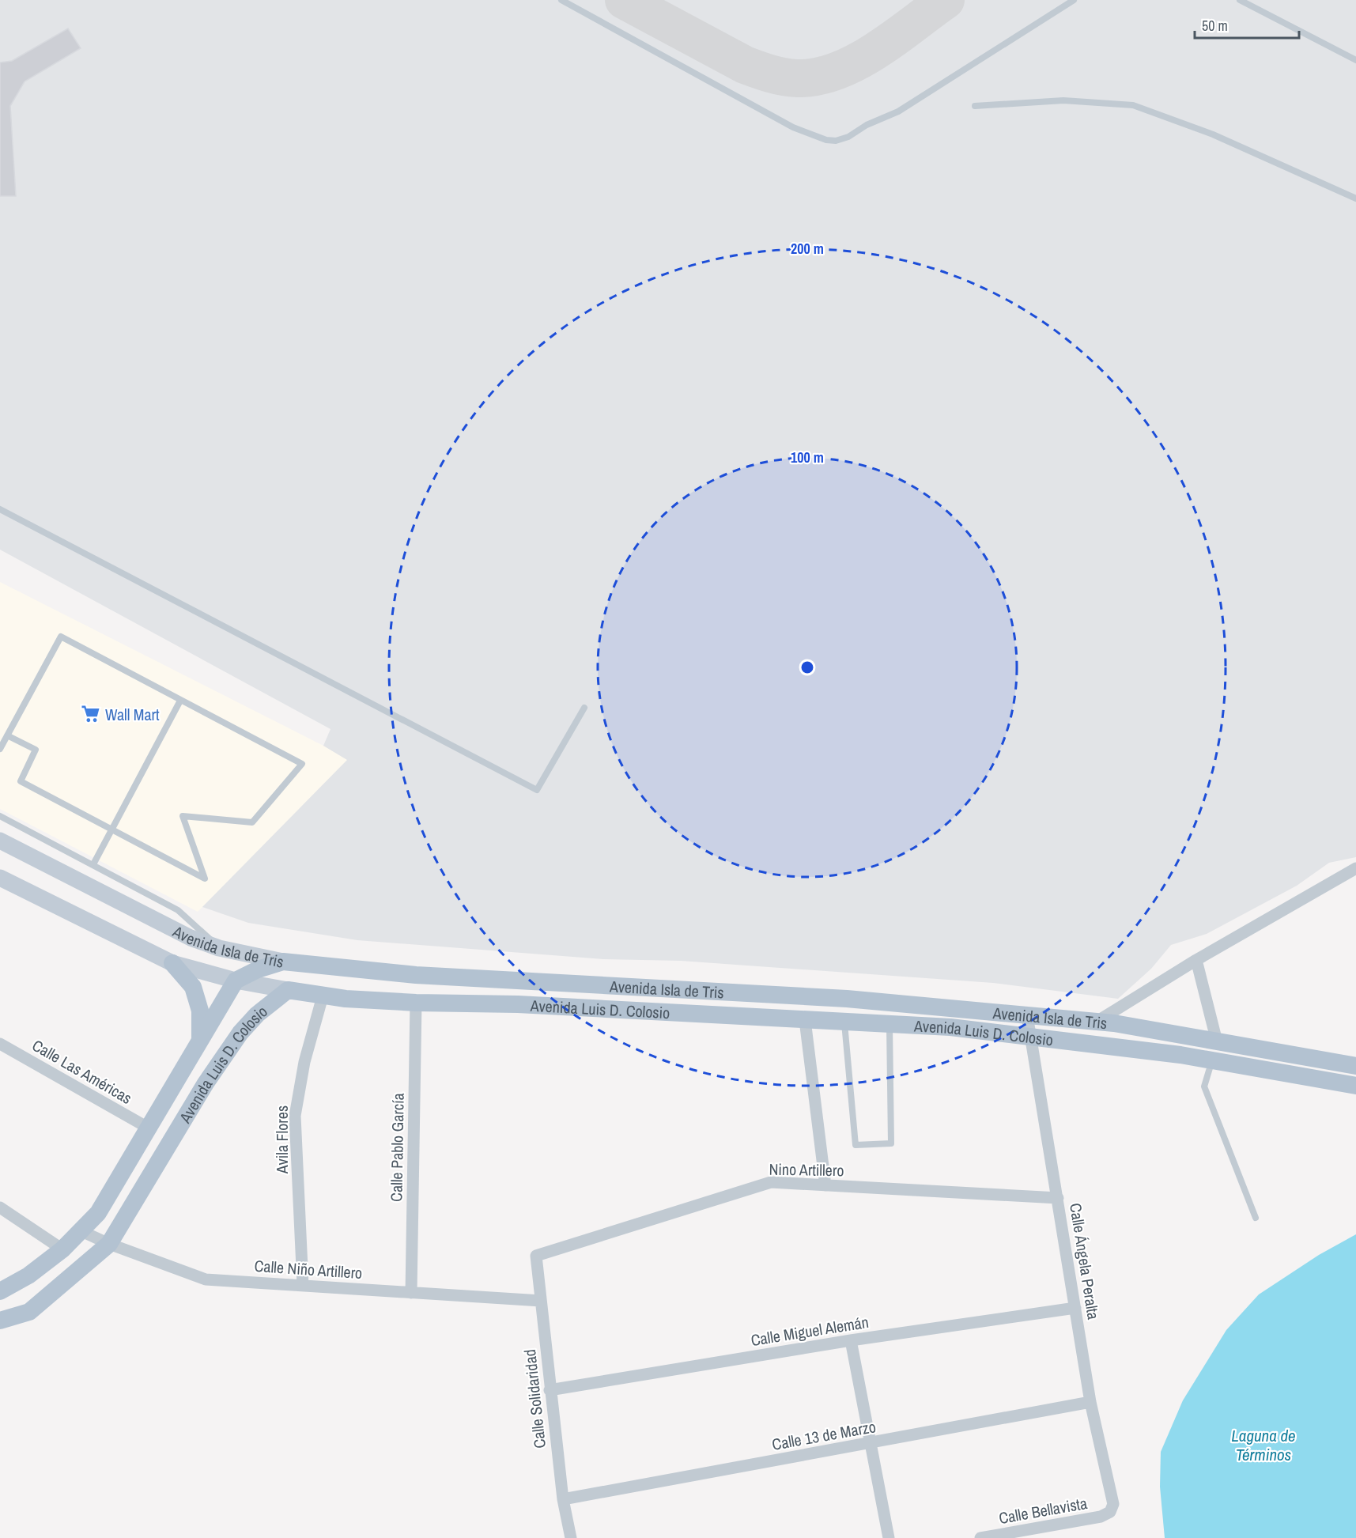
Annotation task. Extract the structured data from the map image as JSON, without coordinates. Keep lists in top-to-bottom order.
{
  "streets": {
    "main road": ["Avenida Isla de Tris", "Avenida Luis D. Colosio"],
    "street": [
      "Calle Las Américas",
      "Avila Flores",
      "Calle Pablo García",
      "Nino Artillero",
      "Calle Ángela Peralta",
      "Calle Niño Artillero",
      "Calle Miguel Alemán",
      "Calle Solidaridad",
      "Calle 13 de Marzo",
      "Calle Bellavista"
    ]
  },
  "crossings": [
    ["Avenida Isla de Tris", "Avenida Luis D. Colosio"],
    ["Avenida Isla de Tris", "Calle Ángela Peralta"],
    ["Avenida Luis D. Colosio", "Calle Las Américas"],
    ["Avenida Luis D. Colosio", "Avila Flores"],
    ["Avenida Luis D. Colosio", "Calle Pablo García"],
    ["Avenida Luis D. Colosio", "Calle Ángela Peralta"],
    ["Avenida Luis D. Colosio", "Calle Niño Artillero"],
    ["Avila Flores", "Calle Niño Artillero"],
    ["Calle Pablo García", "Calle Niño Artillero"],
    ["Nino Artillero", "Calle Ángela Peralta"],
    ["Nino Artillero", "Calle Solidaridad"],
    ["Calle Ángela Peralta", "Calle Miguel Alemán"],
    ["Calle Ángela Peralta", "Calle 13 de Marzo"],
    ["Calle Ángela Peralta", "Calle Bellavista"],
    ["Calle Niño Artillero", "Calle Solidaridad"],
    ["Calle Miguel Alemán", "Calle Solidaridad"],
    ["Calle Solidaridad", "Calle 13 de Marzo"]
  ],
  "water": ["Laguna de Términos"],
  "places": {
    "supermarket": ["Wall Mart"]
  },
  "scale_bar": "50 m",
  "rings": ["200 m", "100 m"]
}
